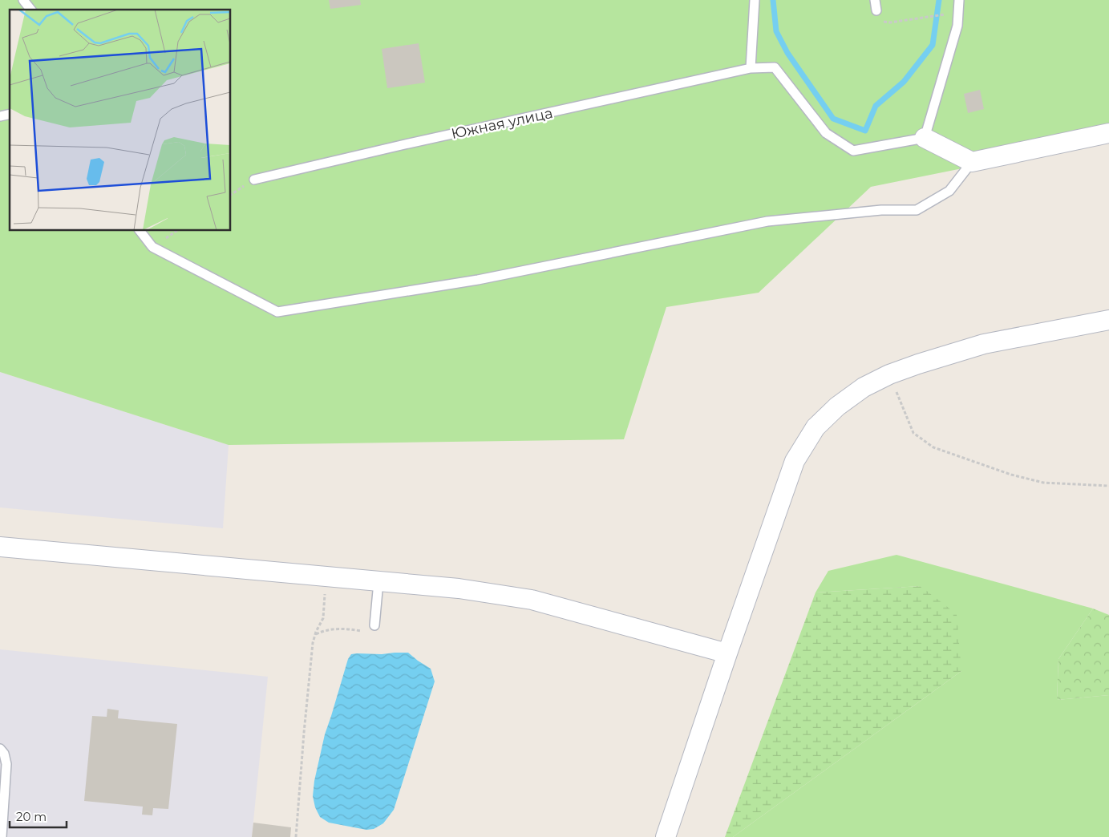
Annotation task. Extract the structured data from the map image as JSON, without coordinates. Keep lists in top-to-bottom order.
{
  "streets": {
    "lane": ["Южная улица"]
  },
  "scale_bar": "20 m"
}
